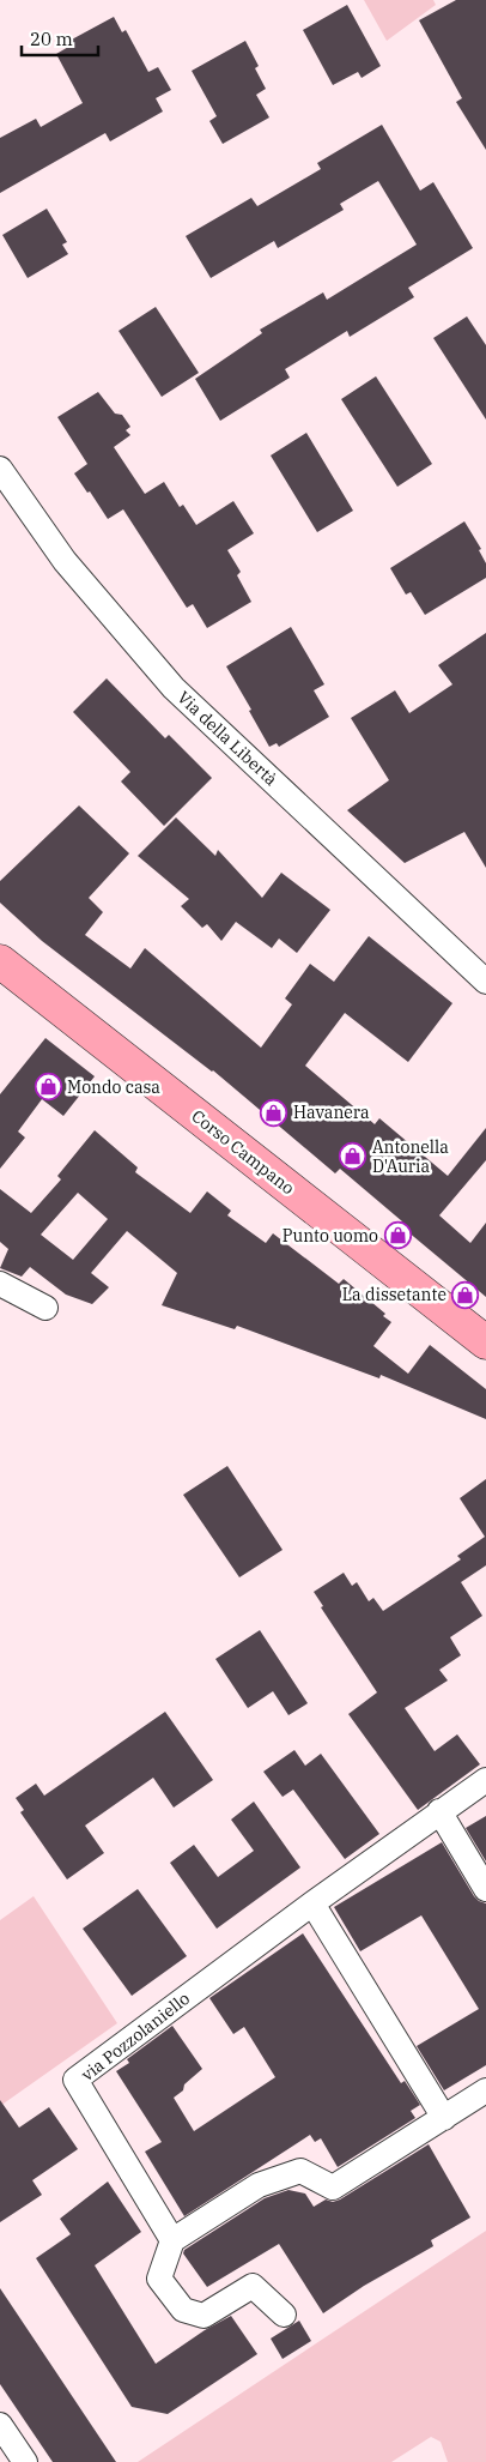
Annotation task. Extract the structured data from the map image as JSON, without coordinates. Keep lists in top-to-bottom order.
{
  "streets": {
    "main road": ["Corso Campano"],
    "street": ["Via della Libertà", "via Pozzolaniello"]
  },
  "places": {
    "shop": [
      "Mondo casa",
      "Havanera",
      "Antonella D'Auria",
      "Punto uomo",
      "La dissetante"
    ]
  },
  "scale_bar": "20 m"
}
